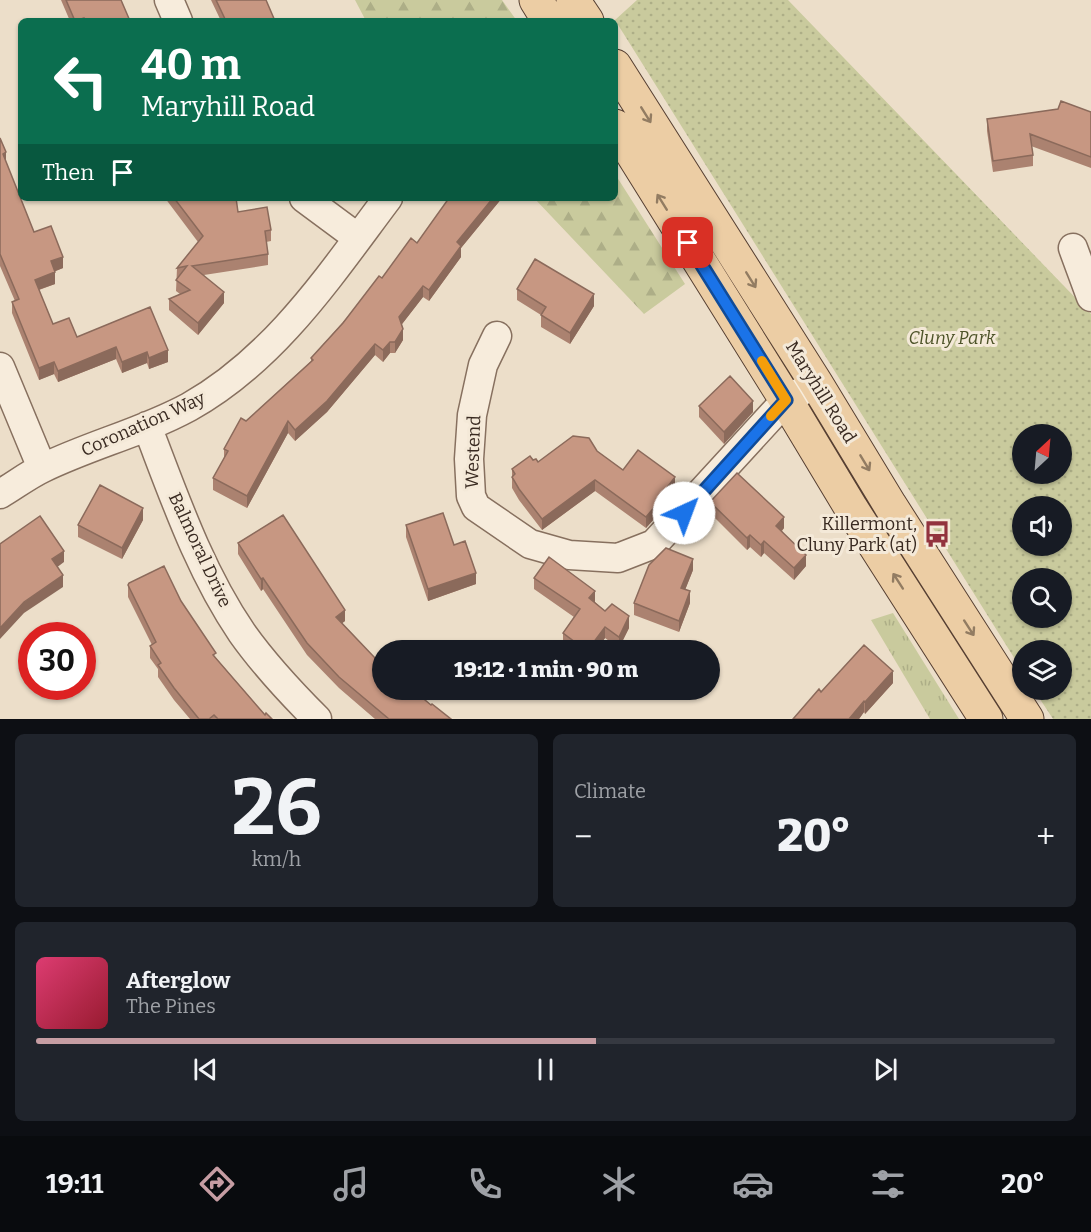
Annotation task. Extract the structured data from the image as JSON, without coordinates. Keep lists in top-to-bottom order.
{
  "streets": {
    "main road": ["Maryhill Road"],
    "street": ["Coronation Way", "Westend", "Balmoral Drive"]
  },
  "crossings": [
    ["Maryhill Road", "Westend"],
    ["Coronation Way", "Balmoral Drive"]
  ],
  "parks": ["Cluny Park"],
  "places": {
    "bus stop": ["Killermont, Cluny Park (at)"]
  },
  "north": "top right",
  "page": {
    "turn": ["40 m", "Maryhill Road"],
    "then": "Then",
    "limit": "30",
    "trip": "19:12 · 1 min · 90 m",
    "tile": [
      ["26", "km/h"],
      "Climate"
    ],
    "heat": ["−", "20°", "+"],
    "song": ["Afterglow", "The Pines"],
    "tabs": ["19:11", "20°"]
  }
}
